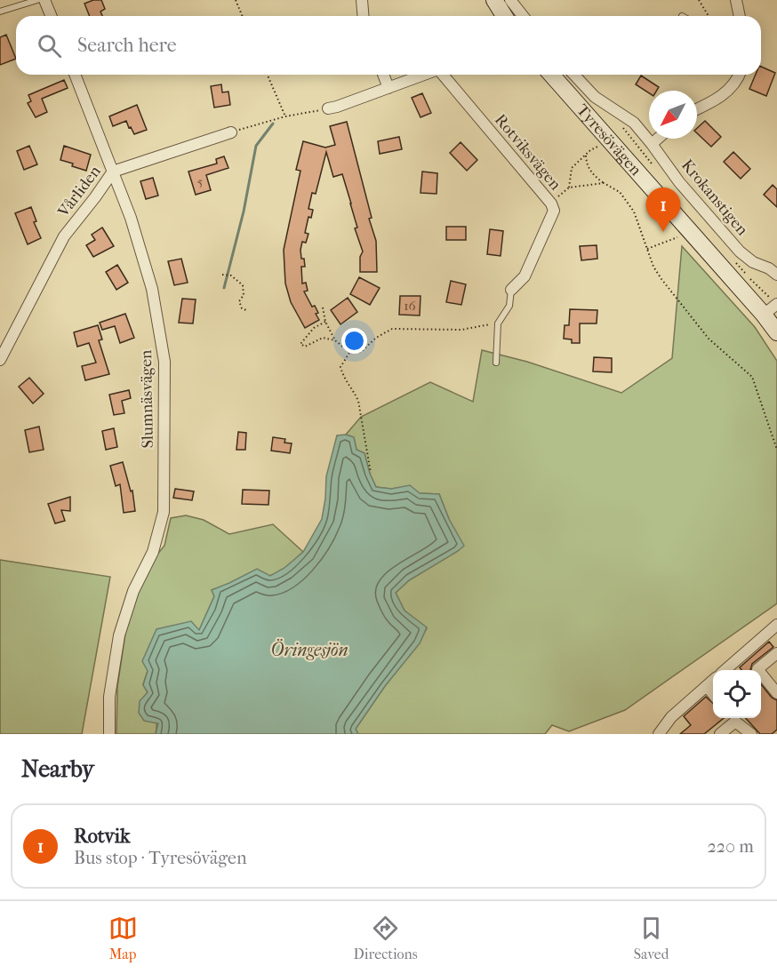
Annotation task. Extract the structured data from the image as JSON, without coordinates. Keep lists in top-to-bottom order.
{
  "streets": {
    "main road": ["Tyresövägen"],
    "street": [
      "Rotviksvägen",
      "Vårliden",
      "Krokanstigen",
      "Slumnäsvägen"
    ]
  },
  "crossings": [
    ["Vårliden", "Slumnäsvägen"]
  ],
  "water": ["Öringesjön"],
  "house_numbers": ["5", "16"],
  "north": "bottom left",
  "page": {
    "search": "Search here",
    "pins": "1",
    "heading": "Nearby",
    "list": [
      {
        "mark": "1",
        "name": "Rotvik",
        "note": "Bus stop · Tyresövägen",
        "value": "220 m"
      }
    ],
    "nav": ["Map", "Directions", "Saved"]
  }
}
